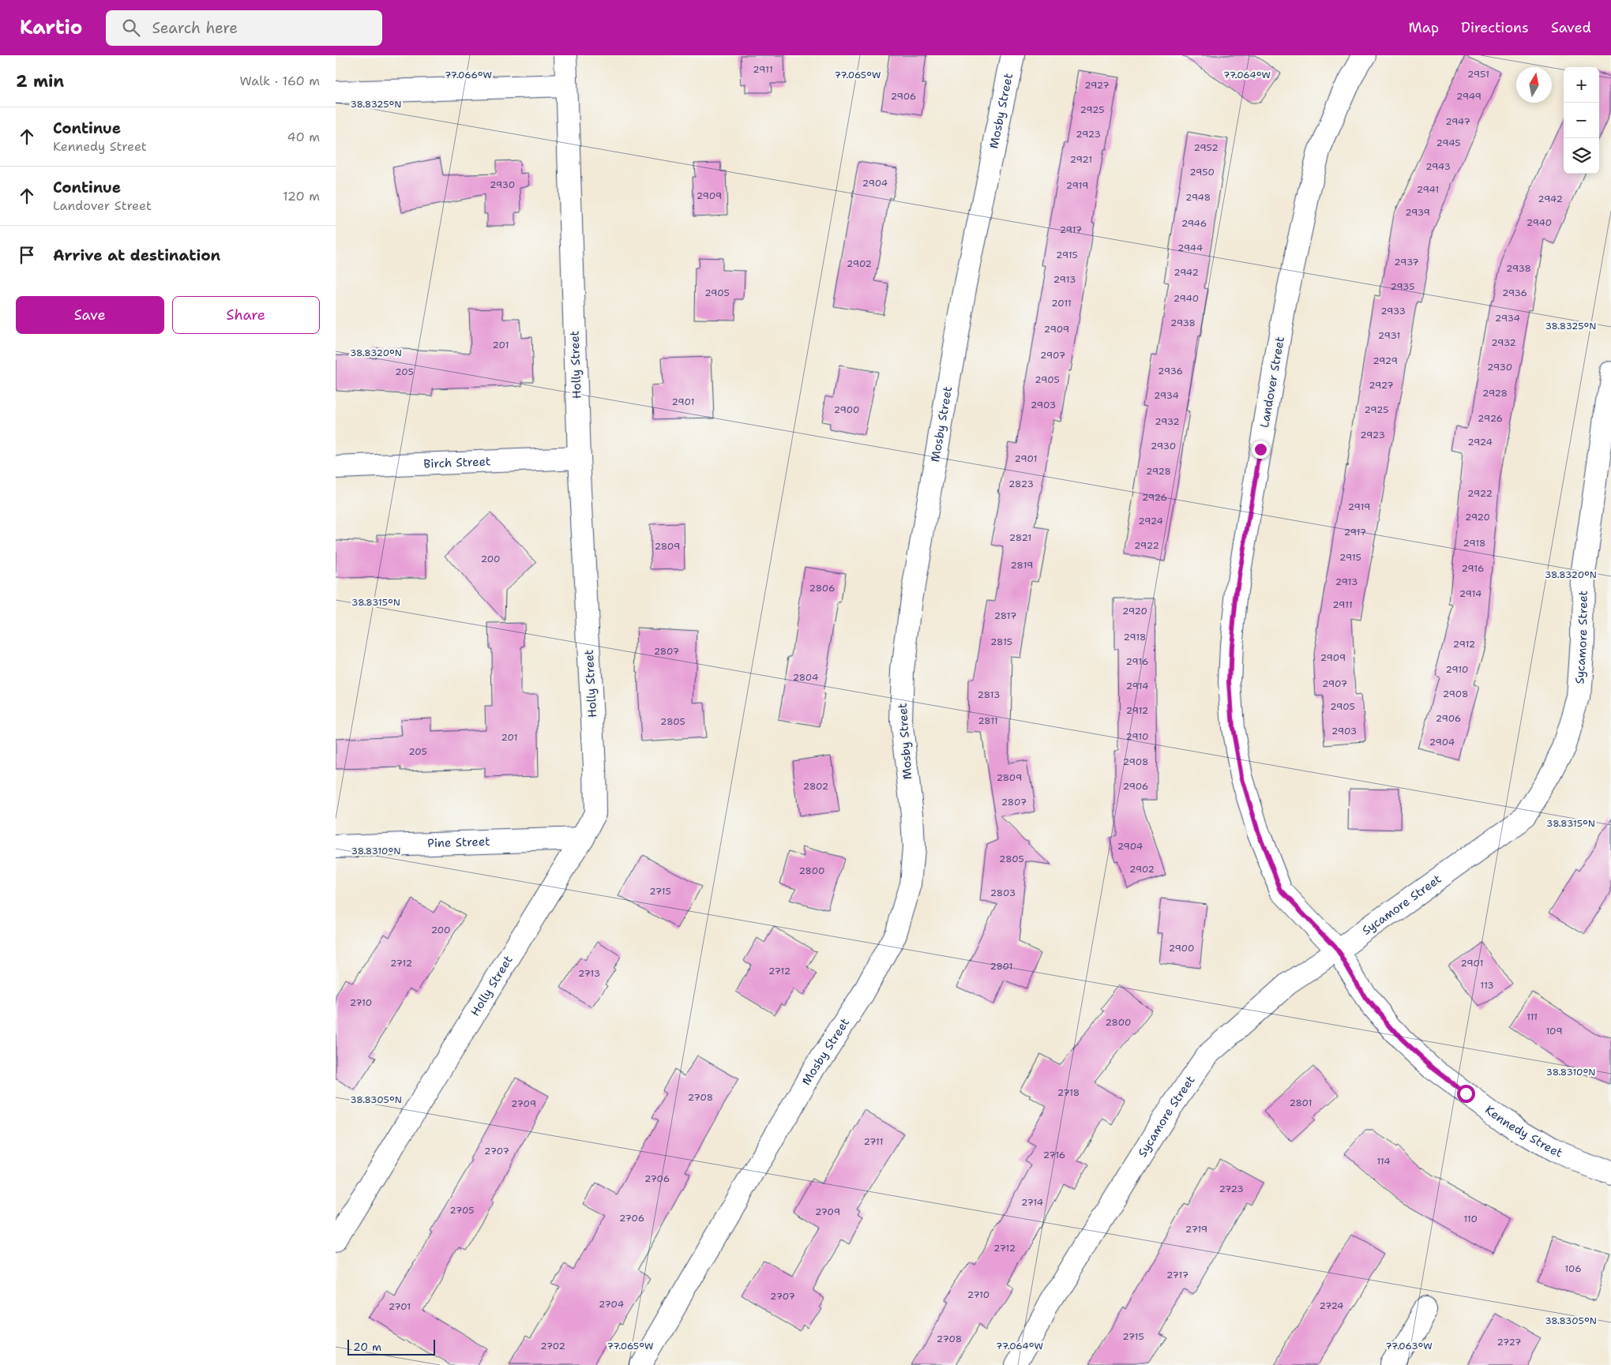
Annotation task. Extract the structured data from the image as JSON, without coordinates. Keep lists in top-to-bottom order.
{
  "streets": {
    "street": [
      "Mosby Street",
      "Holly Street",
      "Landover Street",
      "Birch Street",
      "Sycamore Street",
      "Pine Street",
      "Kennedy Street"
    ]
  },
  "crossings": [
    ["Holly Street", "Birch Street"],
    ["Holly Street", "Pine Street"],
    ["Landover Street", "Sycamore Street"],
    ["Landover Street", "Kennedy Street"],
    ["Sycamore Street", "Kennedy Street"]
  ],
  "house_numbers": [
    "2911",
    "2951",
    "2927",
    "2906",
    "2949",
    "2925",
    "2947",
    "2923",
    "2945",
    "2952",
    "2921",
    "2943",
    "2950",
    "2904",
    "2930",
    "2919",
    "2941",
    "2909",
    "2948",
    "2942",
    "2939",
    "2940",
    "2946",
    "2917",
    "2944",
    "2915",
    "2937",
    "2902",
    "2938",
    "2942",
    "2913",
    "2935",
    "2905",
    "2936",
    "2940",
    "2011",
    "2933",
    "2934",
    "2938",
    "2909",
    "2931",
    "2932",
    "201",
    "2907",
    "2929",
    "2930",
    "2936",
    "205",
    "2905",
    "2927",
    "2928",
    "2934",
    "2901",
    "2903",
    "2900",
    "2925",
    "2926",
    "2932",
    "2923",
    "2924",
    "2930",
    "2901",
    "2928",
    "2823",
    "2922",
    "2926",
    "2919",
    "2920",
    "2924",
    "2917",
    "2821",
    "2918",
    "2922",
    "2809",
    "2915",
    "200",
    "2819",
    "2916",
    "2913",
    "2806",
    "2914",
    "2911",
    "2920",
    "2817",
    "2918",
    "2815",
    "2912",
    "2807",
    "2909",
    "2916",
    "2910",
    "2804",
    "2907",
    "2914",
    "2908",
    "2813",
    "2905",
    "2912",
    "2906",
    "2811",
    "2805",
    "2903",
    "2910",
    "201",
    "2904",
    "205",
    "2908",
    "2809",
    "2802",
    "2906",
    "2807",
    "2904",
    "2805",
    "2902",
    "2800",
    "2715",
    "2803",
    "200",
    "2900",
    "2712",
    "2901",
    "2801",
    "2712",
    "2713",
    "113",
    "2710",
    "111",
    "2800",
    "109",
    "2718",
    "2708",
    "2801",
    "2709",
    "2711",
    "2707",
    "2716",
    "114",
    "2706",
    "2723",
    "2714",
    "2705",
    "2709",
    "2706",
    "110",
    "2719",
    "2712",
    "106",
    "2717",
    "2710",
    "2707",
    "2704",
    "2724",
    "2701",
    "2715",
    "2708",
    "2727",
    "2702"
  ],
  "scale_bar": "20 m",
  "north": "top",
  "page": {
    "header": "Kartio",
    "search": "Search here",
    "nav": ["Map", "Directions", "Saved"],
    "heading": ["2 min", "Walk · 160 m"],
    "map_buttons": ["+", "−"],
    "list": [
      ["Continue", "Kennedy Street", "40 m"],
      ["Continue", "Landover Street", "120 m"],
      "Arrive at destination"
    ],
    "buttons": ["Save", "Share"],
    "scale": "20 m"
  },
  "coordinates": [
    "77.066°W",
    "77.065°W",
    "77.064°W",
    "38.8325°N",
    "38.8320°N",
    "38.8315°N",
    "38.8310°N",
    "38.8305°N",
    "77.063°W"
  ]
}
